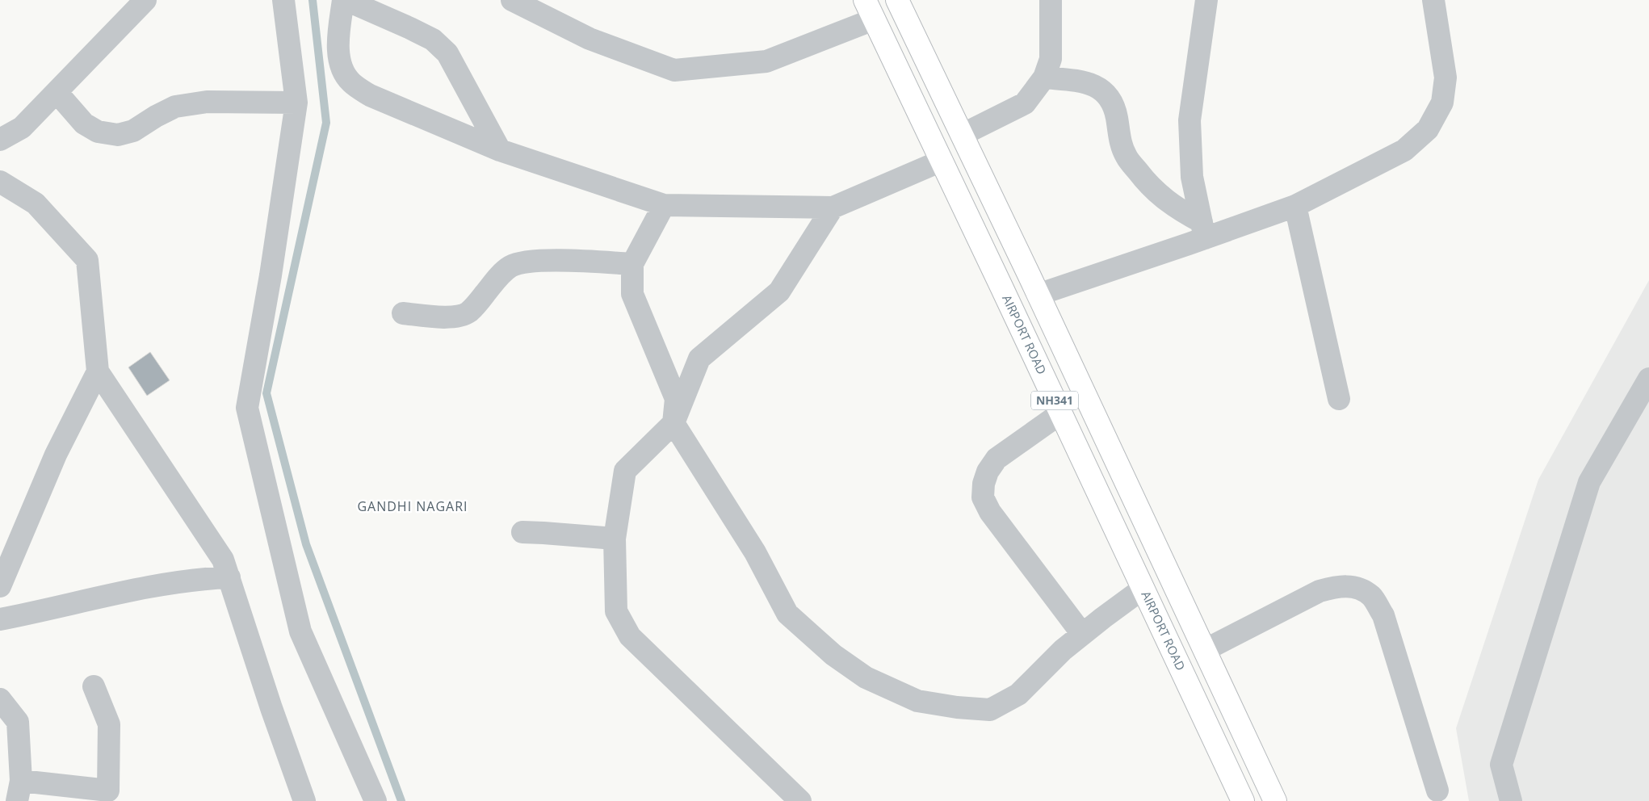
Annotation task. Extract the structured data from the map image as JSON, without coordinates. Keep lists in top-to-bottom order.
{
  "streets": {
    "highway": ["AIRPORT ROAD", "NH341"]
  },
  "districts": ["GANDHI NAGARI"]
}
